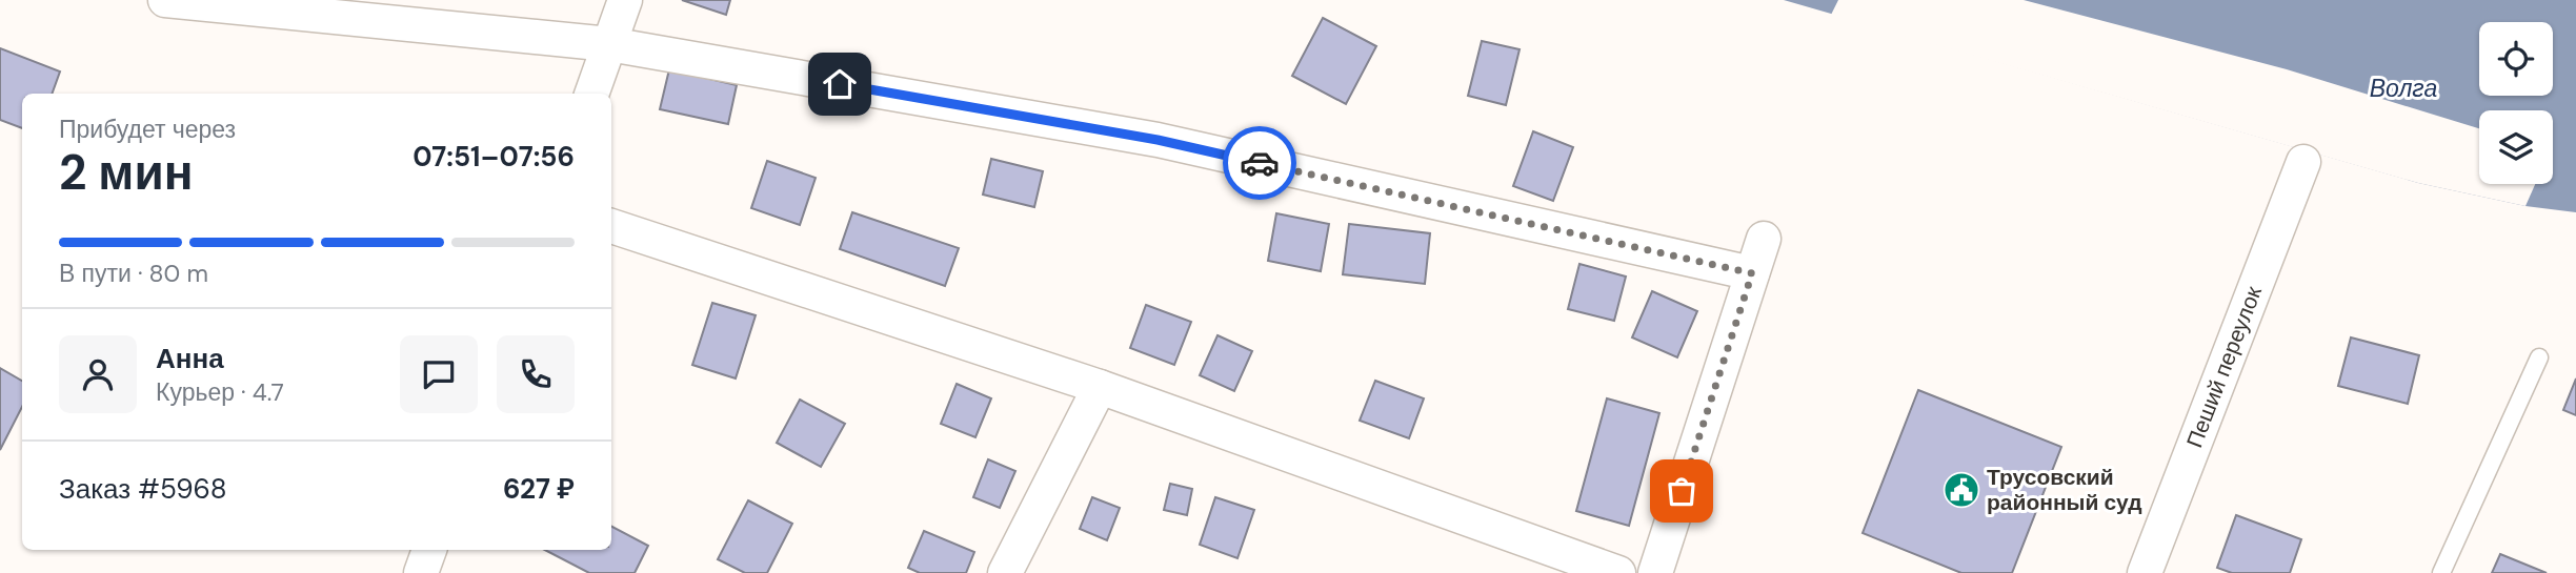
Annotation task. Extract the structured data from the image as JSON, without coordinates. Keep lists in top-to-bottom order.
{
  "streets": {
    "street": ["Пеший переулок"]
  },
  "water": ["Волга"],
  "places": {
    "public building": ["Трусовский районный суд"]
  },
  "page": {
    "heading": ["2 мин", "Прибудет через", "07:51–07:56"],
    "panel": [
      "Анна",
      "Курьер · 4.7",
      "Заказ #5968",
      "627 ₽"
    ],
    "bar": "В пути · 80 m"
  }
}
